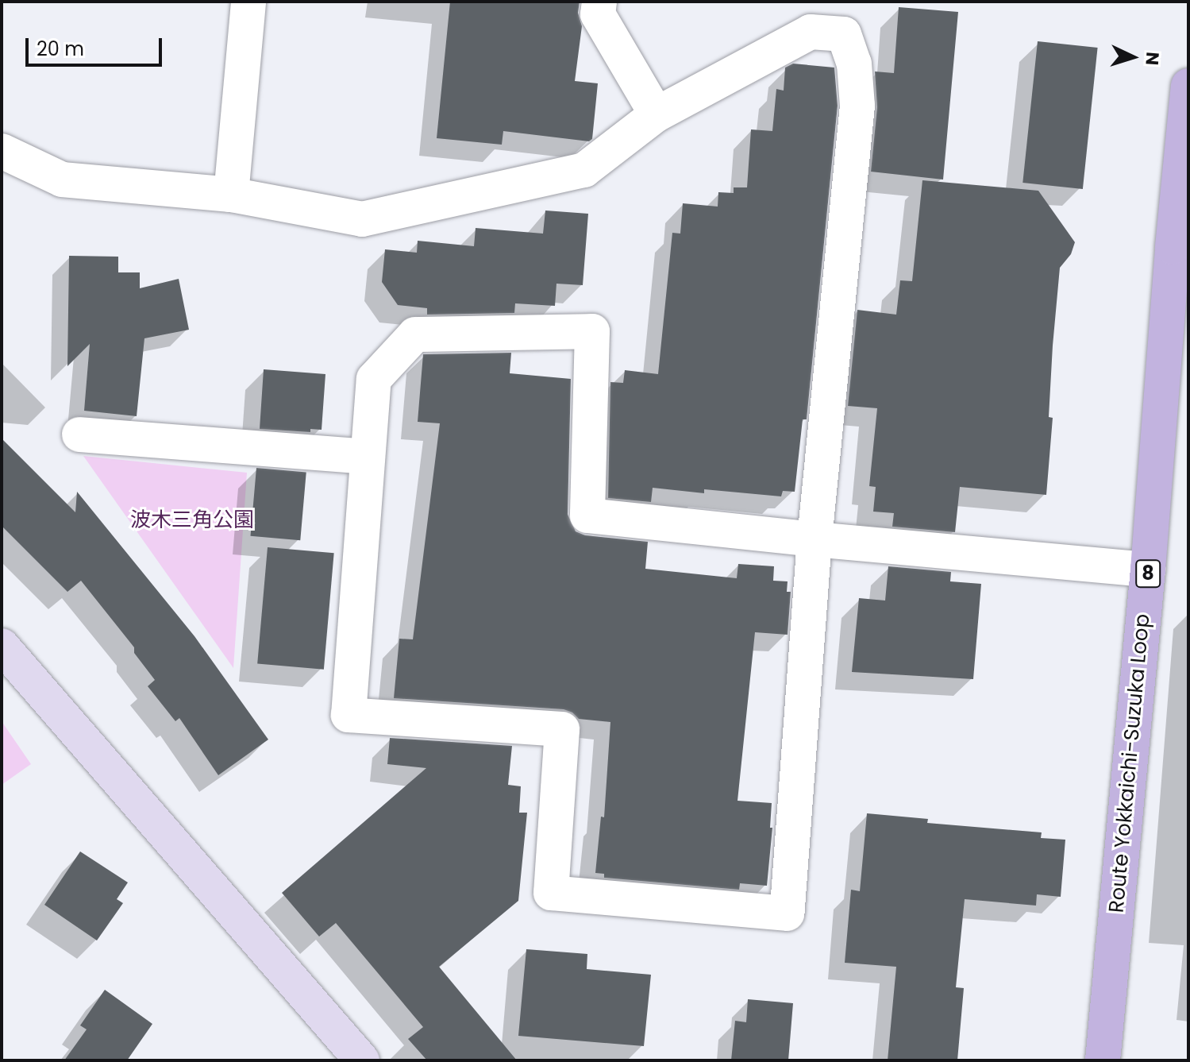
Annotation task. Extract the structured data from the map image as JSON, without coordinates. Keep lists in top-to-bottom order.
{
  "streets": {
    "main road": ["8", "Route Yokkaichi-Suzuka Loop"]
  },
  "parks": ["波木三角公園"],
  "scale_bar": "20 m",
  "north": "right"
}
